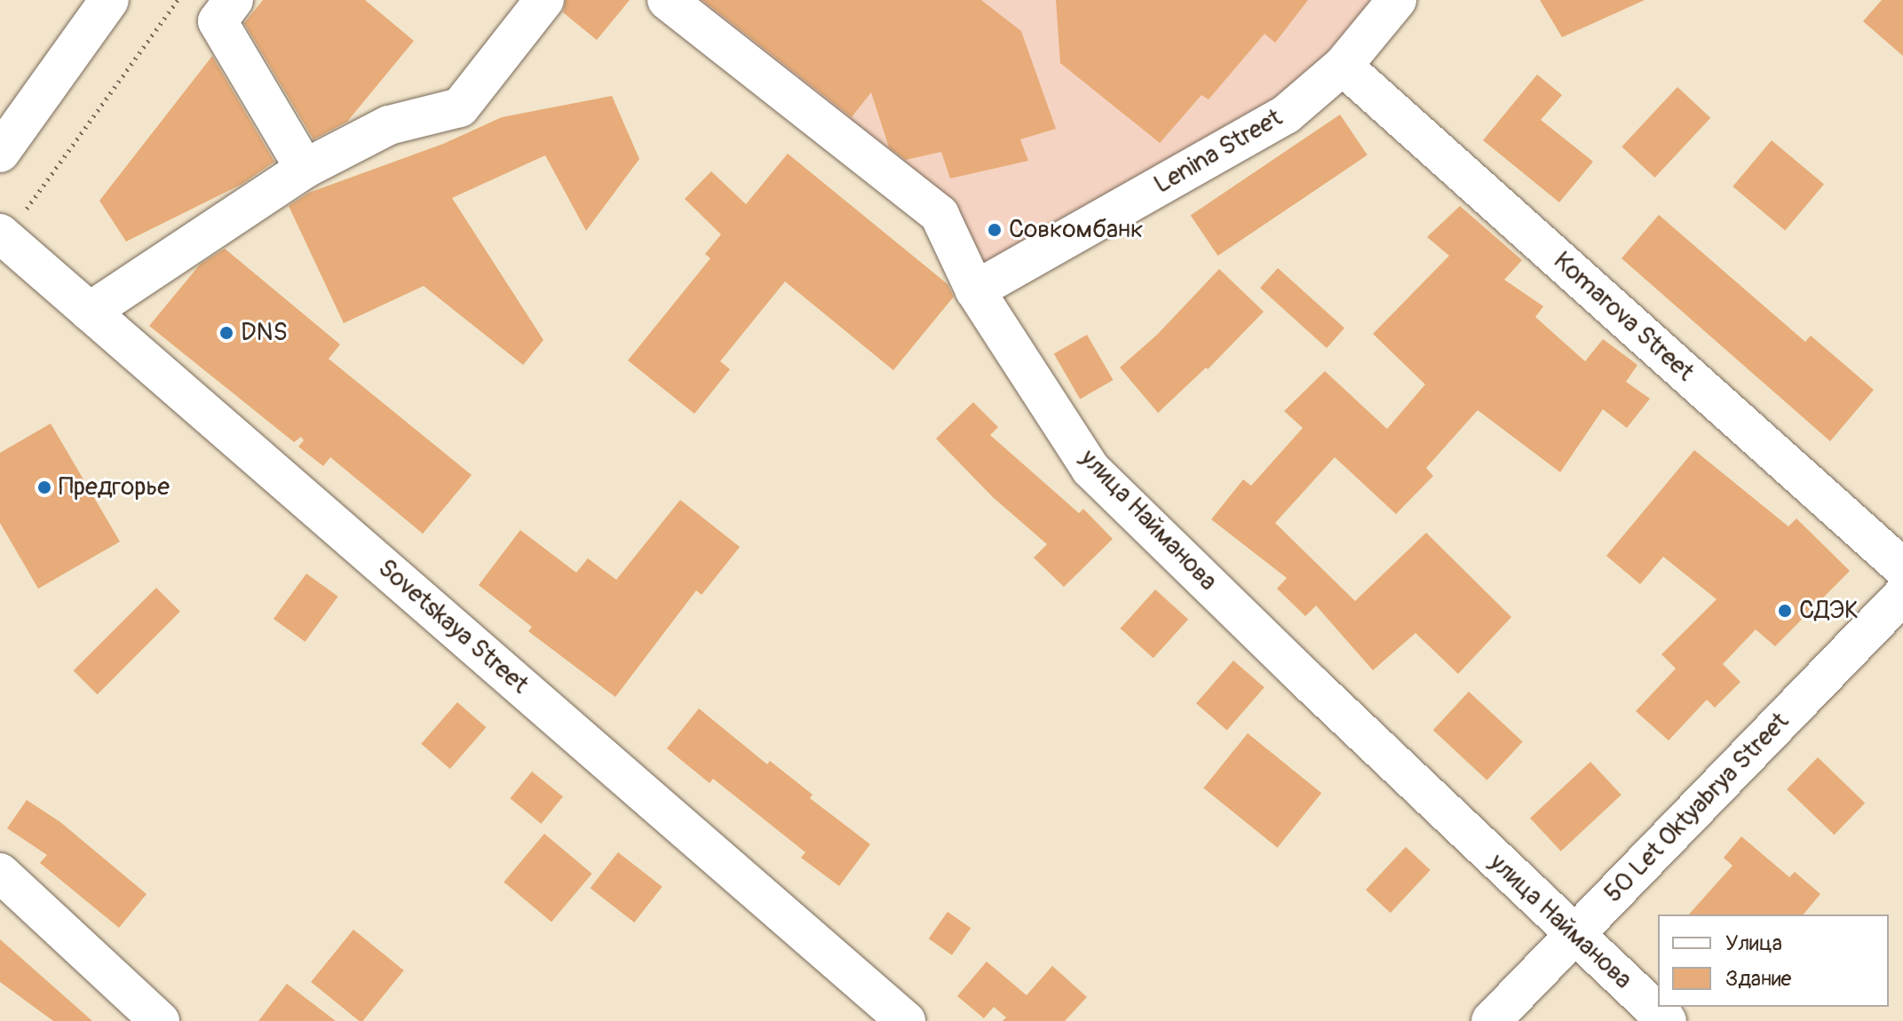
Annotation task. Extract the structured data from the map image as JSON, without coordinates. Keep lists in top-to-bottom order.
{
  "streets": {
    "street": [
      "Lenina Street",
      "Komarova Street",
      "улица Найманова",
      "Sovetskaya Street",
      "50 Let Oktyabrya Street"
    ]
  },
  "crossings": [
    ["Lenina Street", "Komarova Street"],
    ["Lenina Street", "улица Найманова"],
    ["улица Найманова", "50 Let Oktyabrya Street"]
  ],
  "places": [
    "Совкомбанк",
    "DNS",
    "Предгорье",
    "СДЭК"
  ],
  "legend": ["Улица", "Здание"]
}
